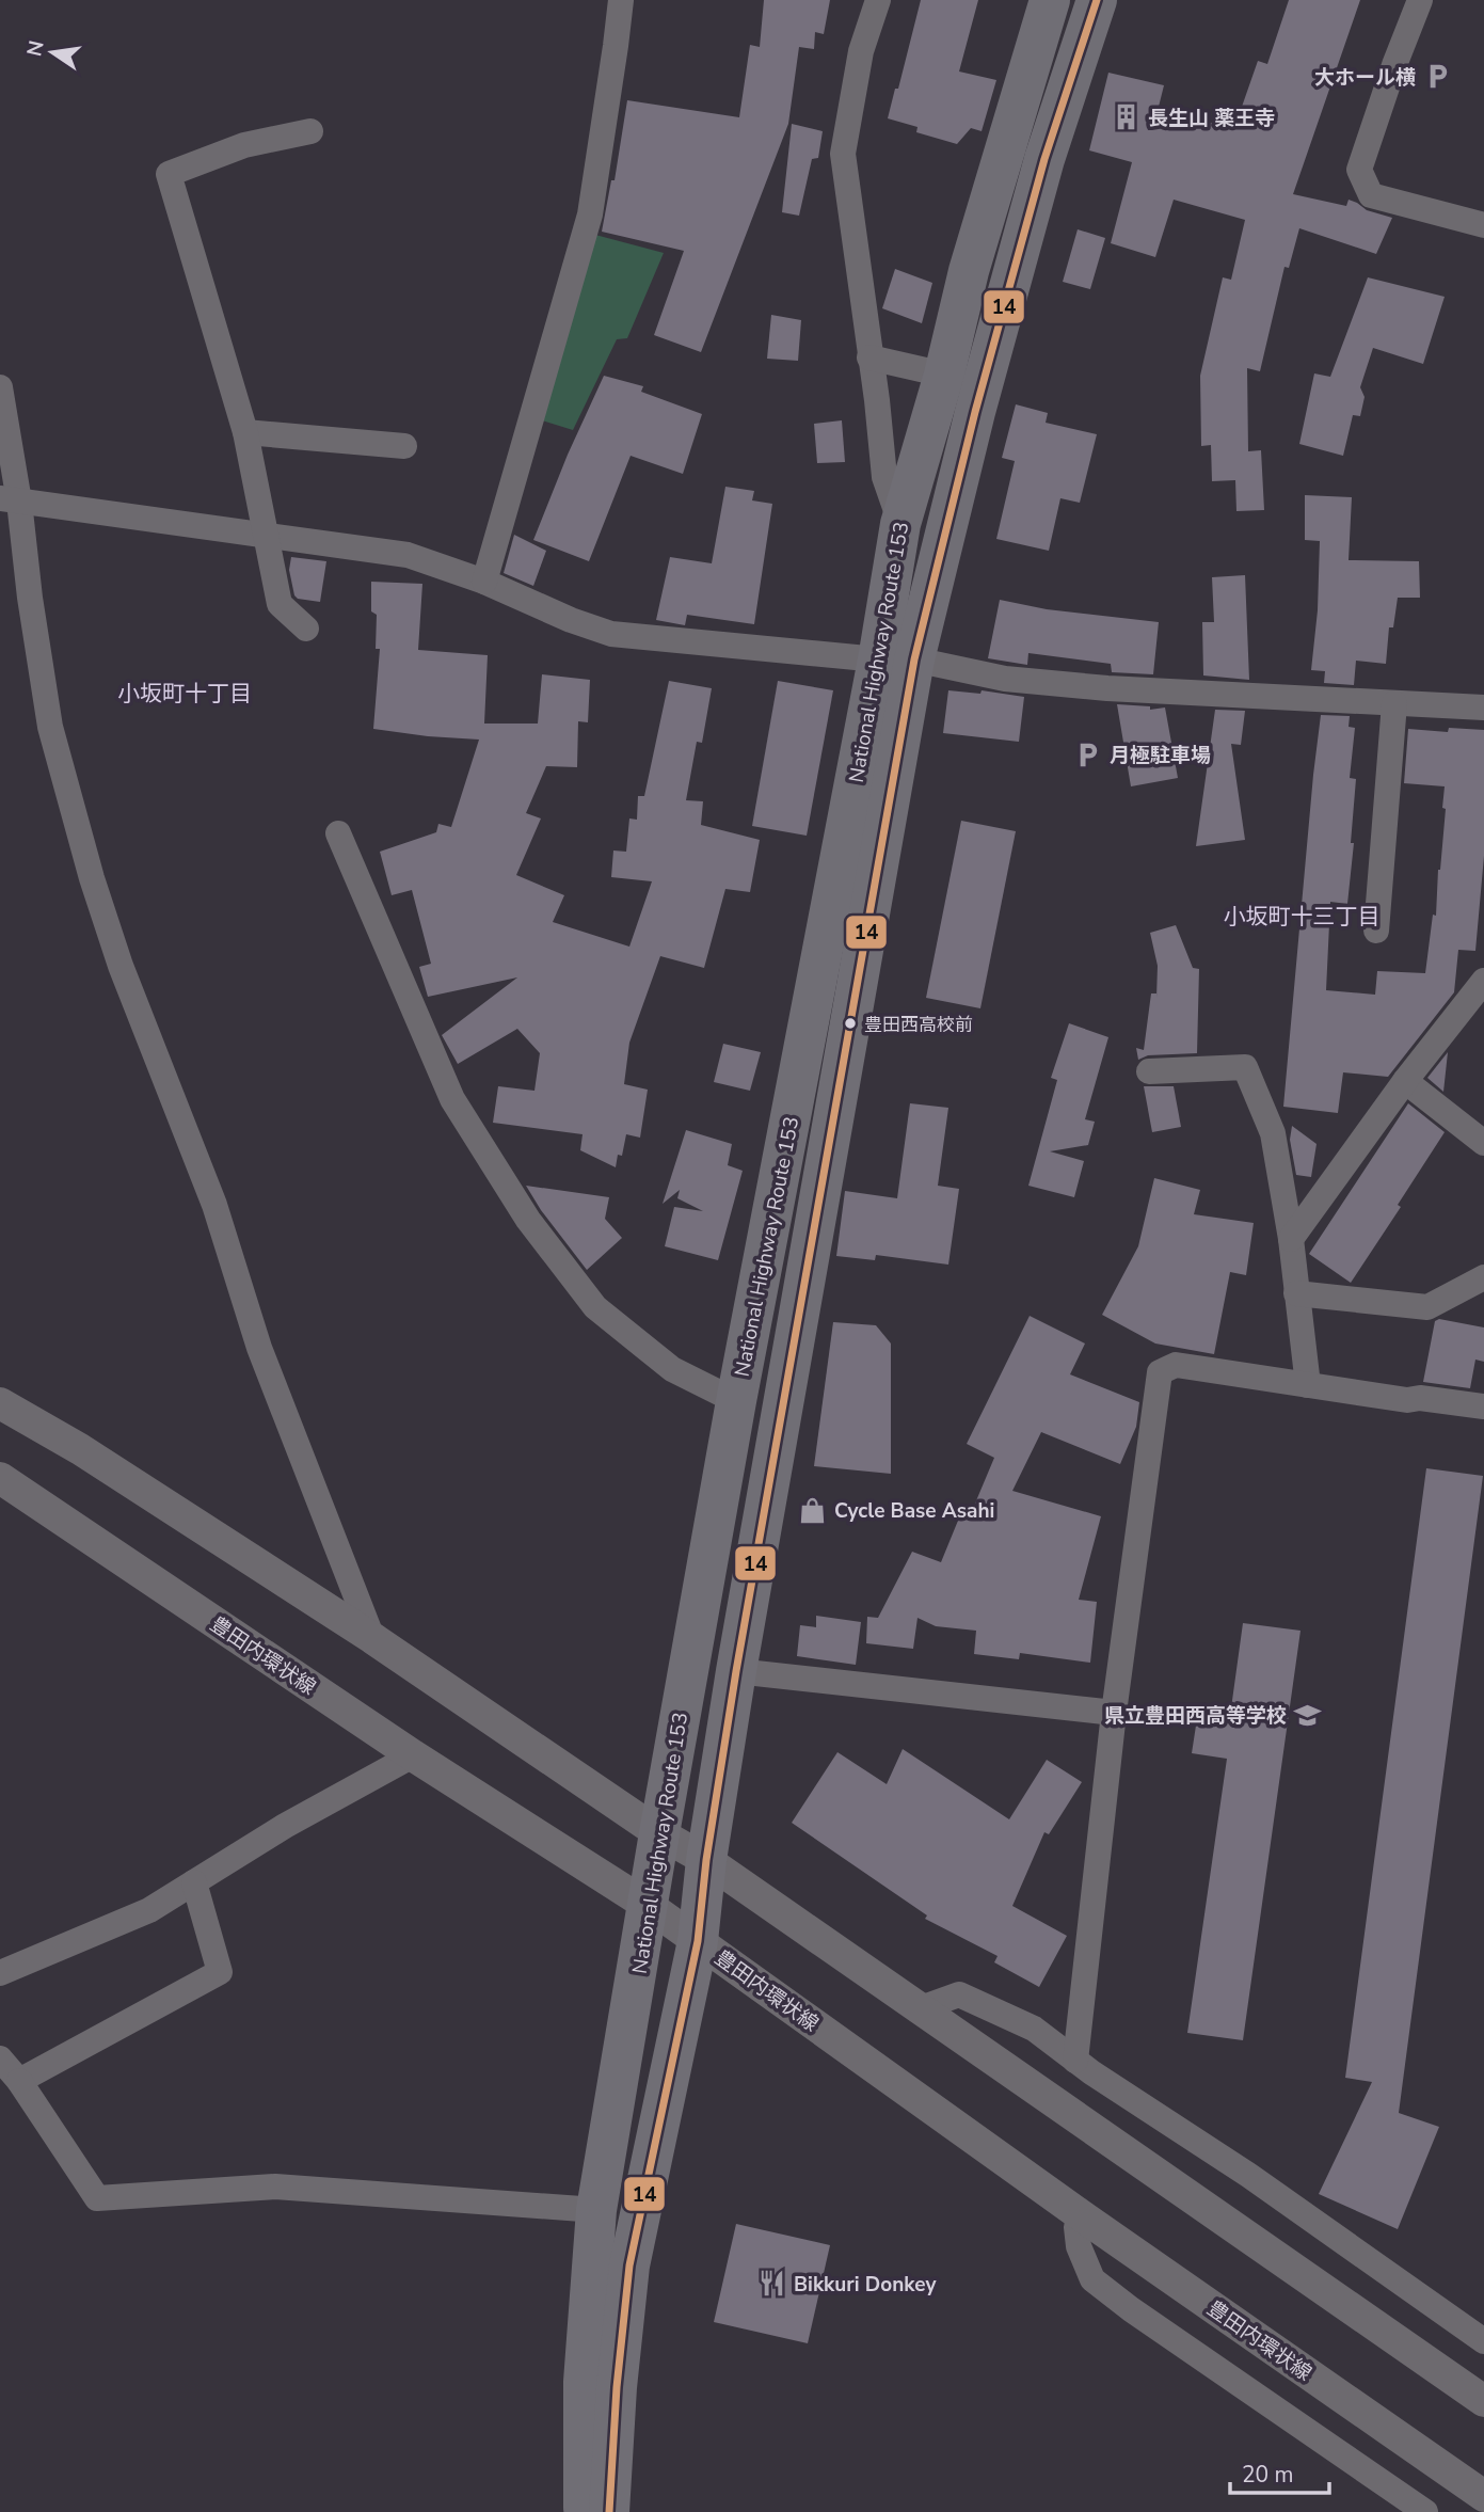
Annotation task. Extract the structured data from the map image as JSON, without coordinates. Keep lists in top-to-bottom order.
{
  "streets": {
    "highway": ["National Highway Route 153"],
    "street": ["豊田内環状線"]
  },
  "crossings": [
    ["National Highway Route 153", "豊田内環状線"]
  ],
  "districts": ["小坂町十丁目", "小坂町十三丁目"],
  "places": {
    "parking": ["大ホール横", "月極駐車場"],
    "building": ["長生山 薬王寺"],
    "other": ["豊田西高校前"],
    "shop": ["Cycle Base Asahi"],
    "school or university": ["県立豊田西高等学校"],
    "restaurant": ["Bikkuri Donkey"]
  },
  "lines": ["transit line 14"],
  "scale_bar": "20 m",
  "north": "left"
}
